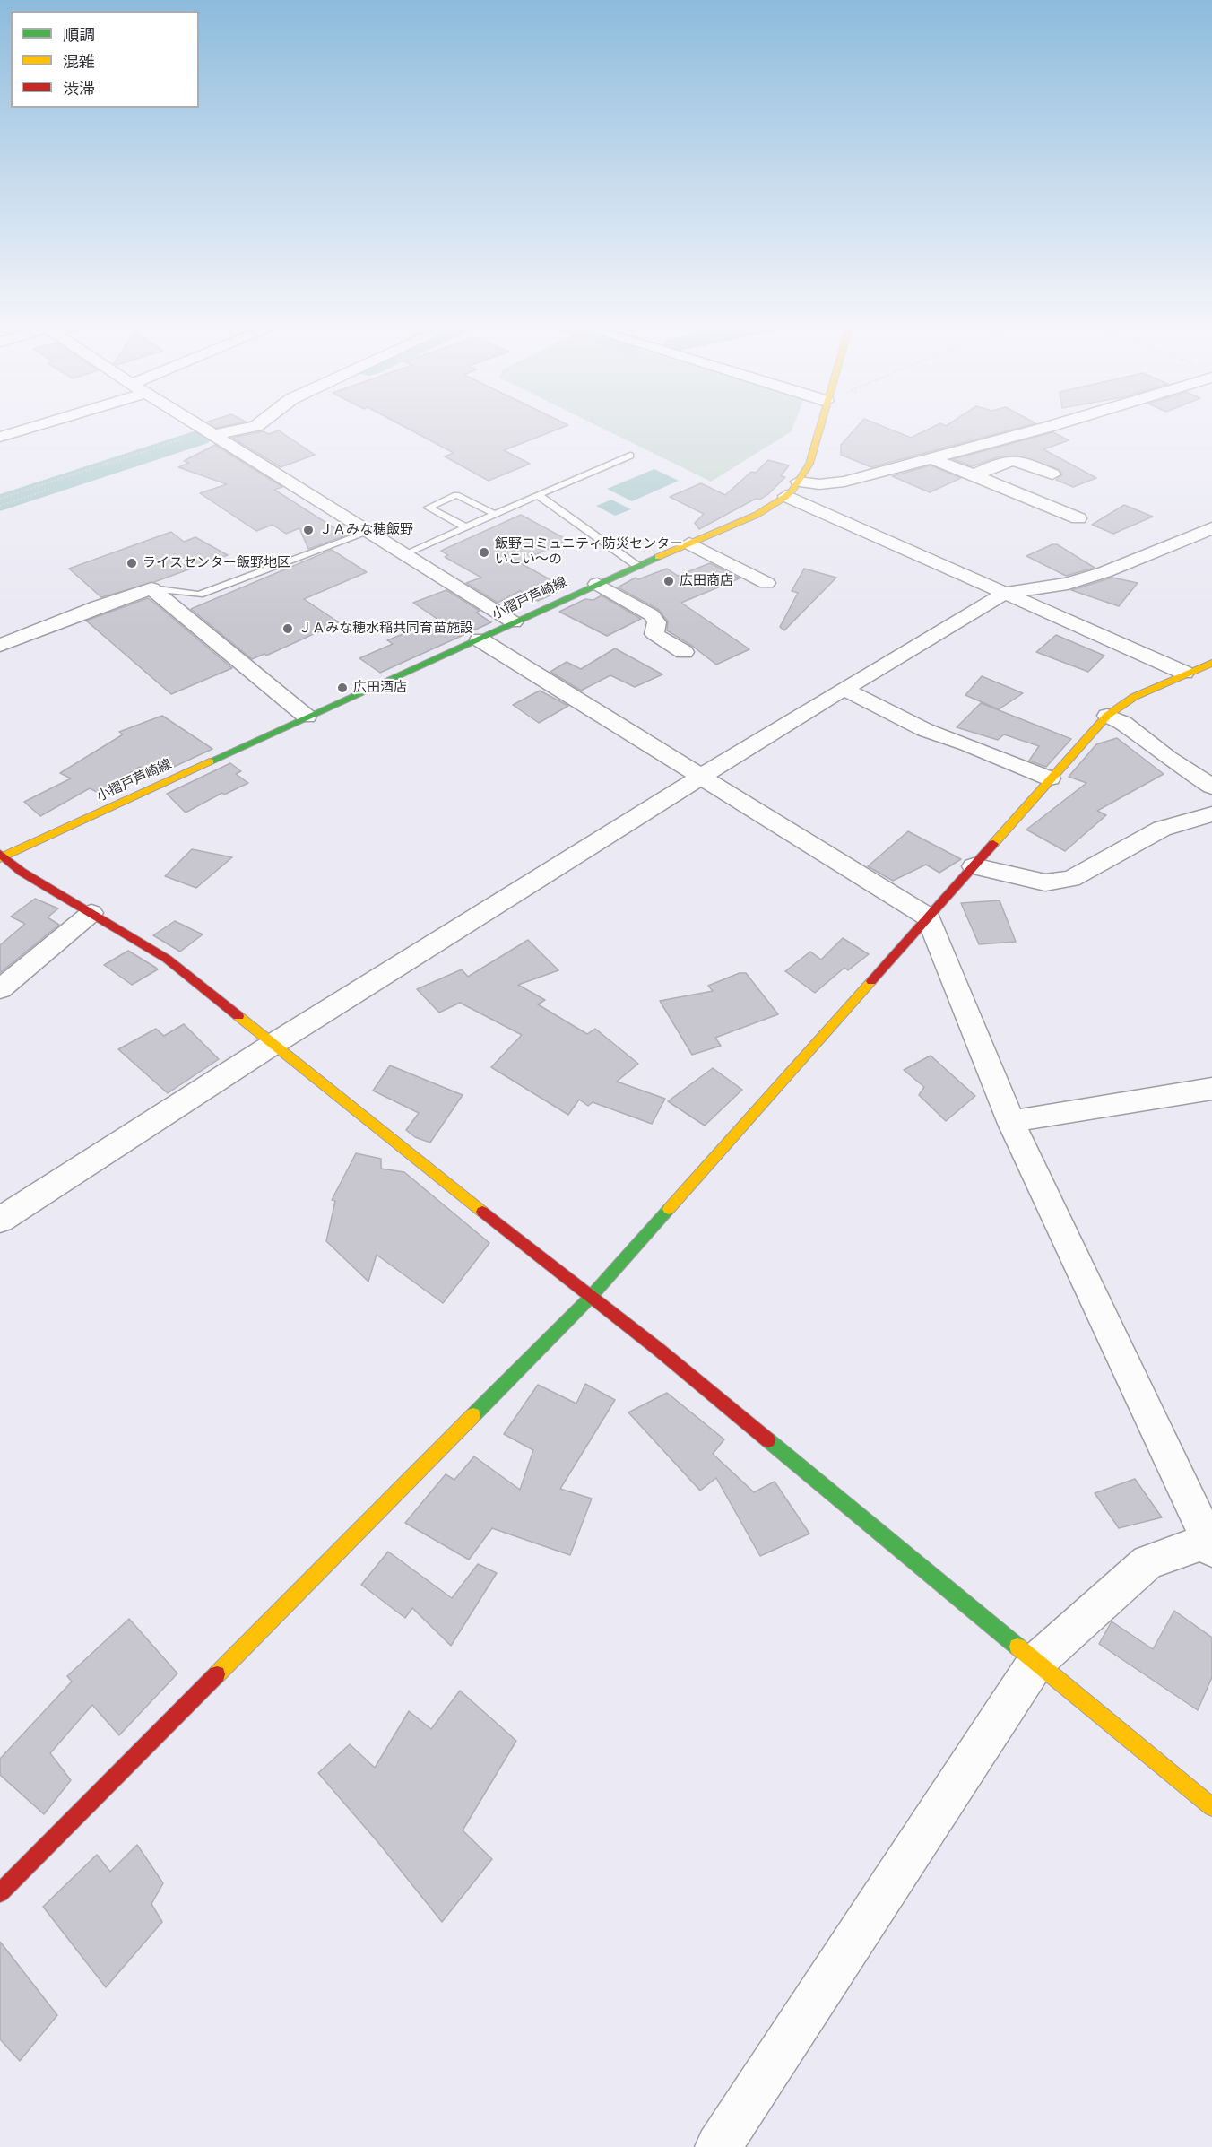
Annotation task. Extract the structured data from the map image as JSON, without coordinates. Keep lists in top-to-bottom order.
{
  "streets": {
    "street": ["小摺戸芦崎線"]
  },
  "places": [
    "ＪＡみな穂飯野",
    "飯野コミュニティ防災センター いこい～の",
    "ライスセンター飯野地区",
    "広田商店",
    "ＪＡみな穂水稲共同育苗施設",
    "広田酒店"
  ],
  "legend": ["順調", "混雑", "渋滞"]
}
